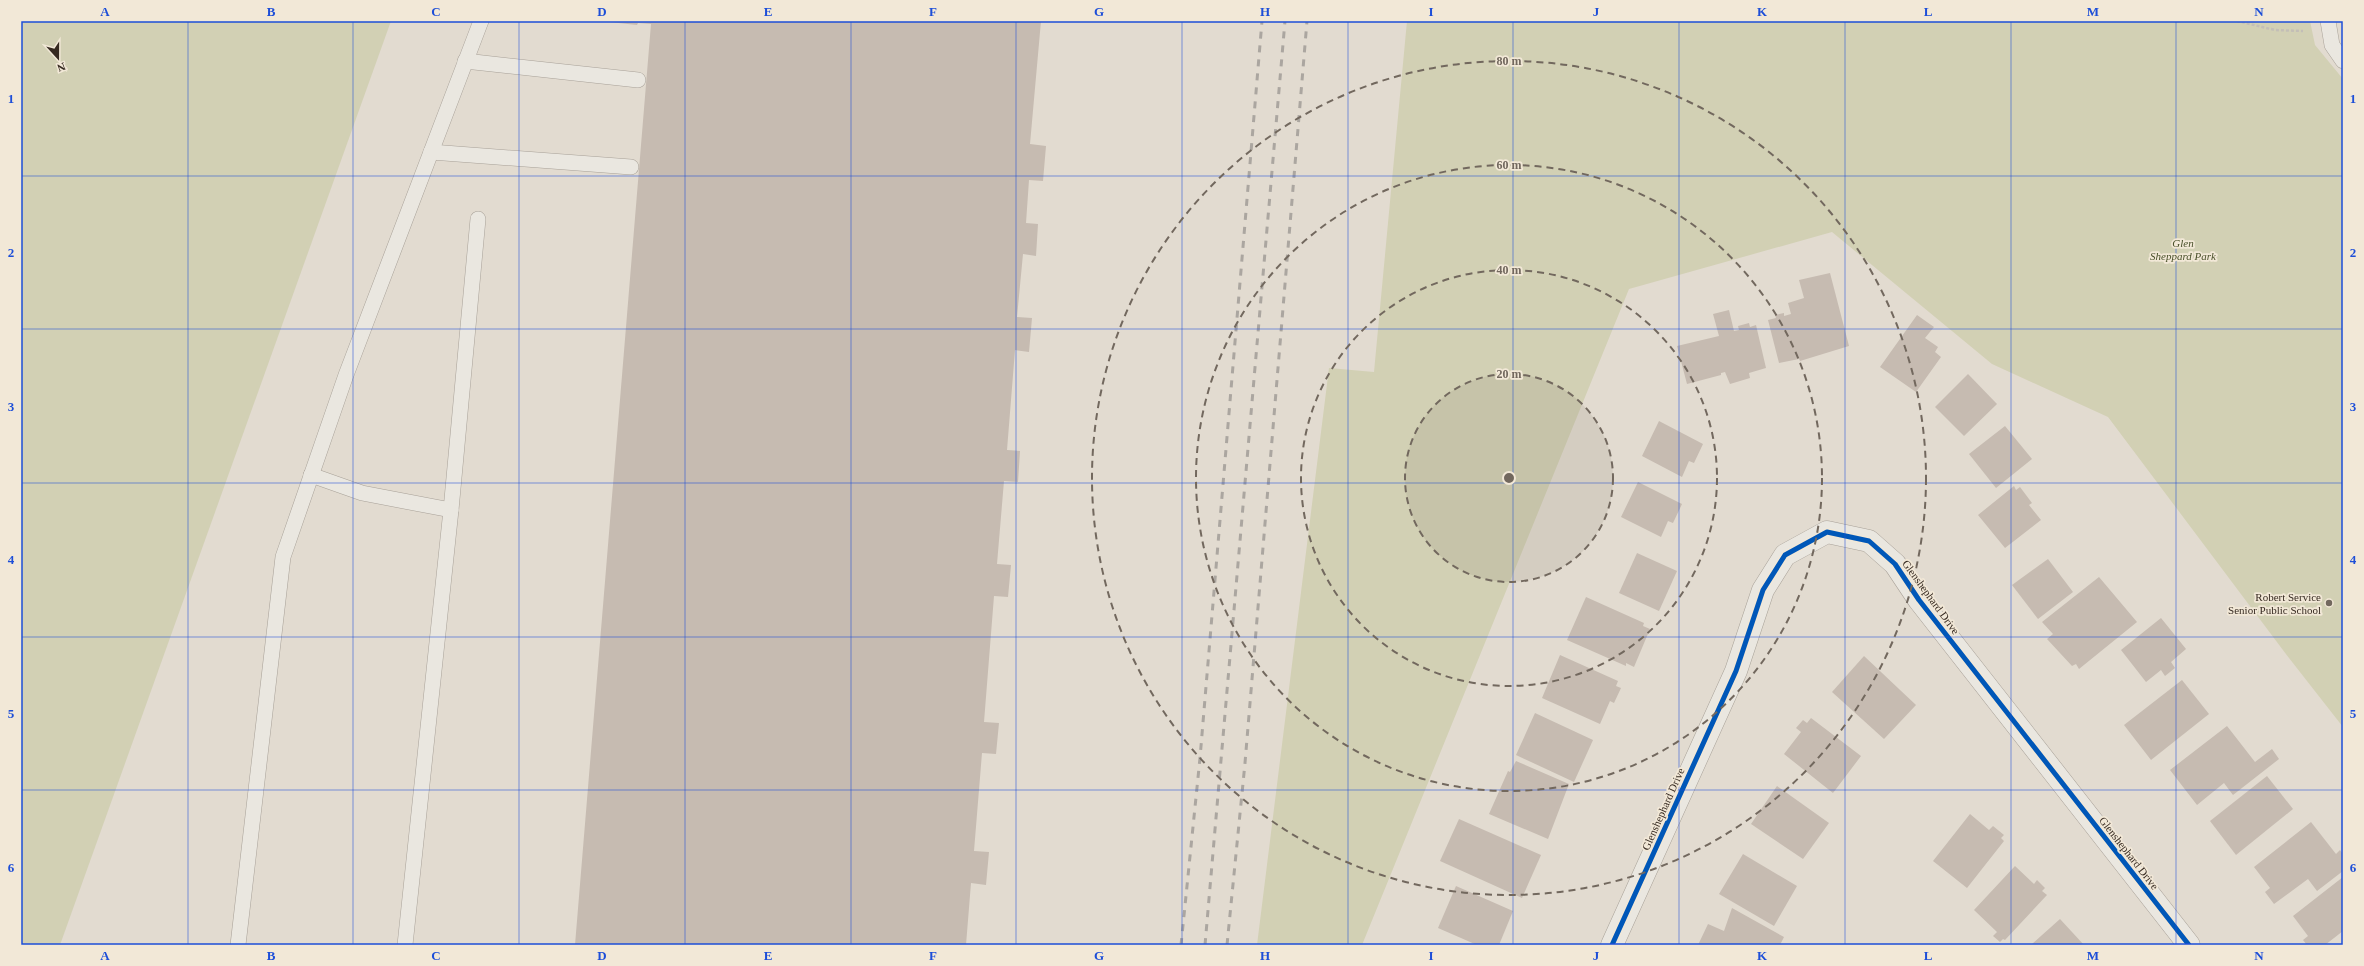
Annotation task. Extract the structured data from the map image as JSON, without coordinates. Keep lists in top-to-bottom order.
{
  "streets": {
    "street": ["Glenshephard Drive"]
  },
  "parks": ["Glen Sheppard Park"],
  "places": ["Robert Service Senior Public School"],
  "north": "bottom",
  "grid": {
    "columns": [
      "A",
      "B",
      "C",
      "D",
      "E",
      "F",
      "G",
      "H",
      "I",
      "J",
      "K",
      "L",
      "M",
      "N"
    ],
    "rows": [
      "1",
      "2",
      "3",
      "4",
      "5",
      "6"
    ]
  },
  "rings": [
    "80 m",
    "60 m",
    "40 m",
    "20 m"
  ]
}
